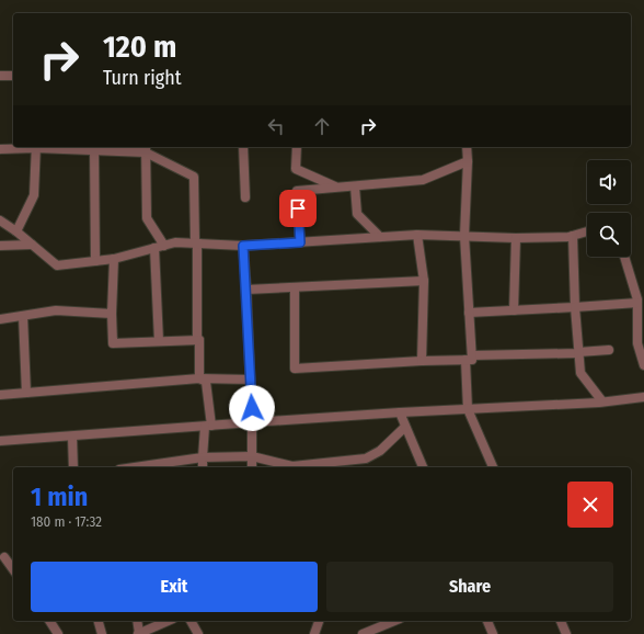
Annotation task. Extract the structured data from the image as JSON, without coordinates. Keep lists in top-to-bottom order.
{
  "page": {
    "turn": ["120 m", "Turn right"],
    "heading": ["1 min", "180 m · 17:32"],
    "buttons": ["Exit", "Share"]
  }
}
